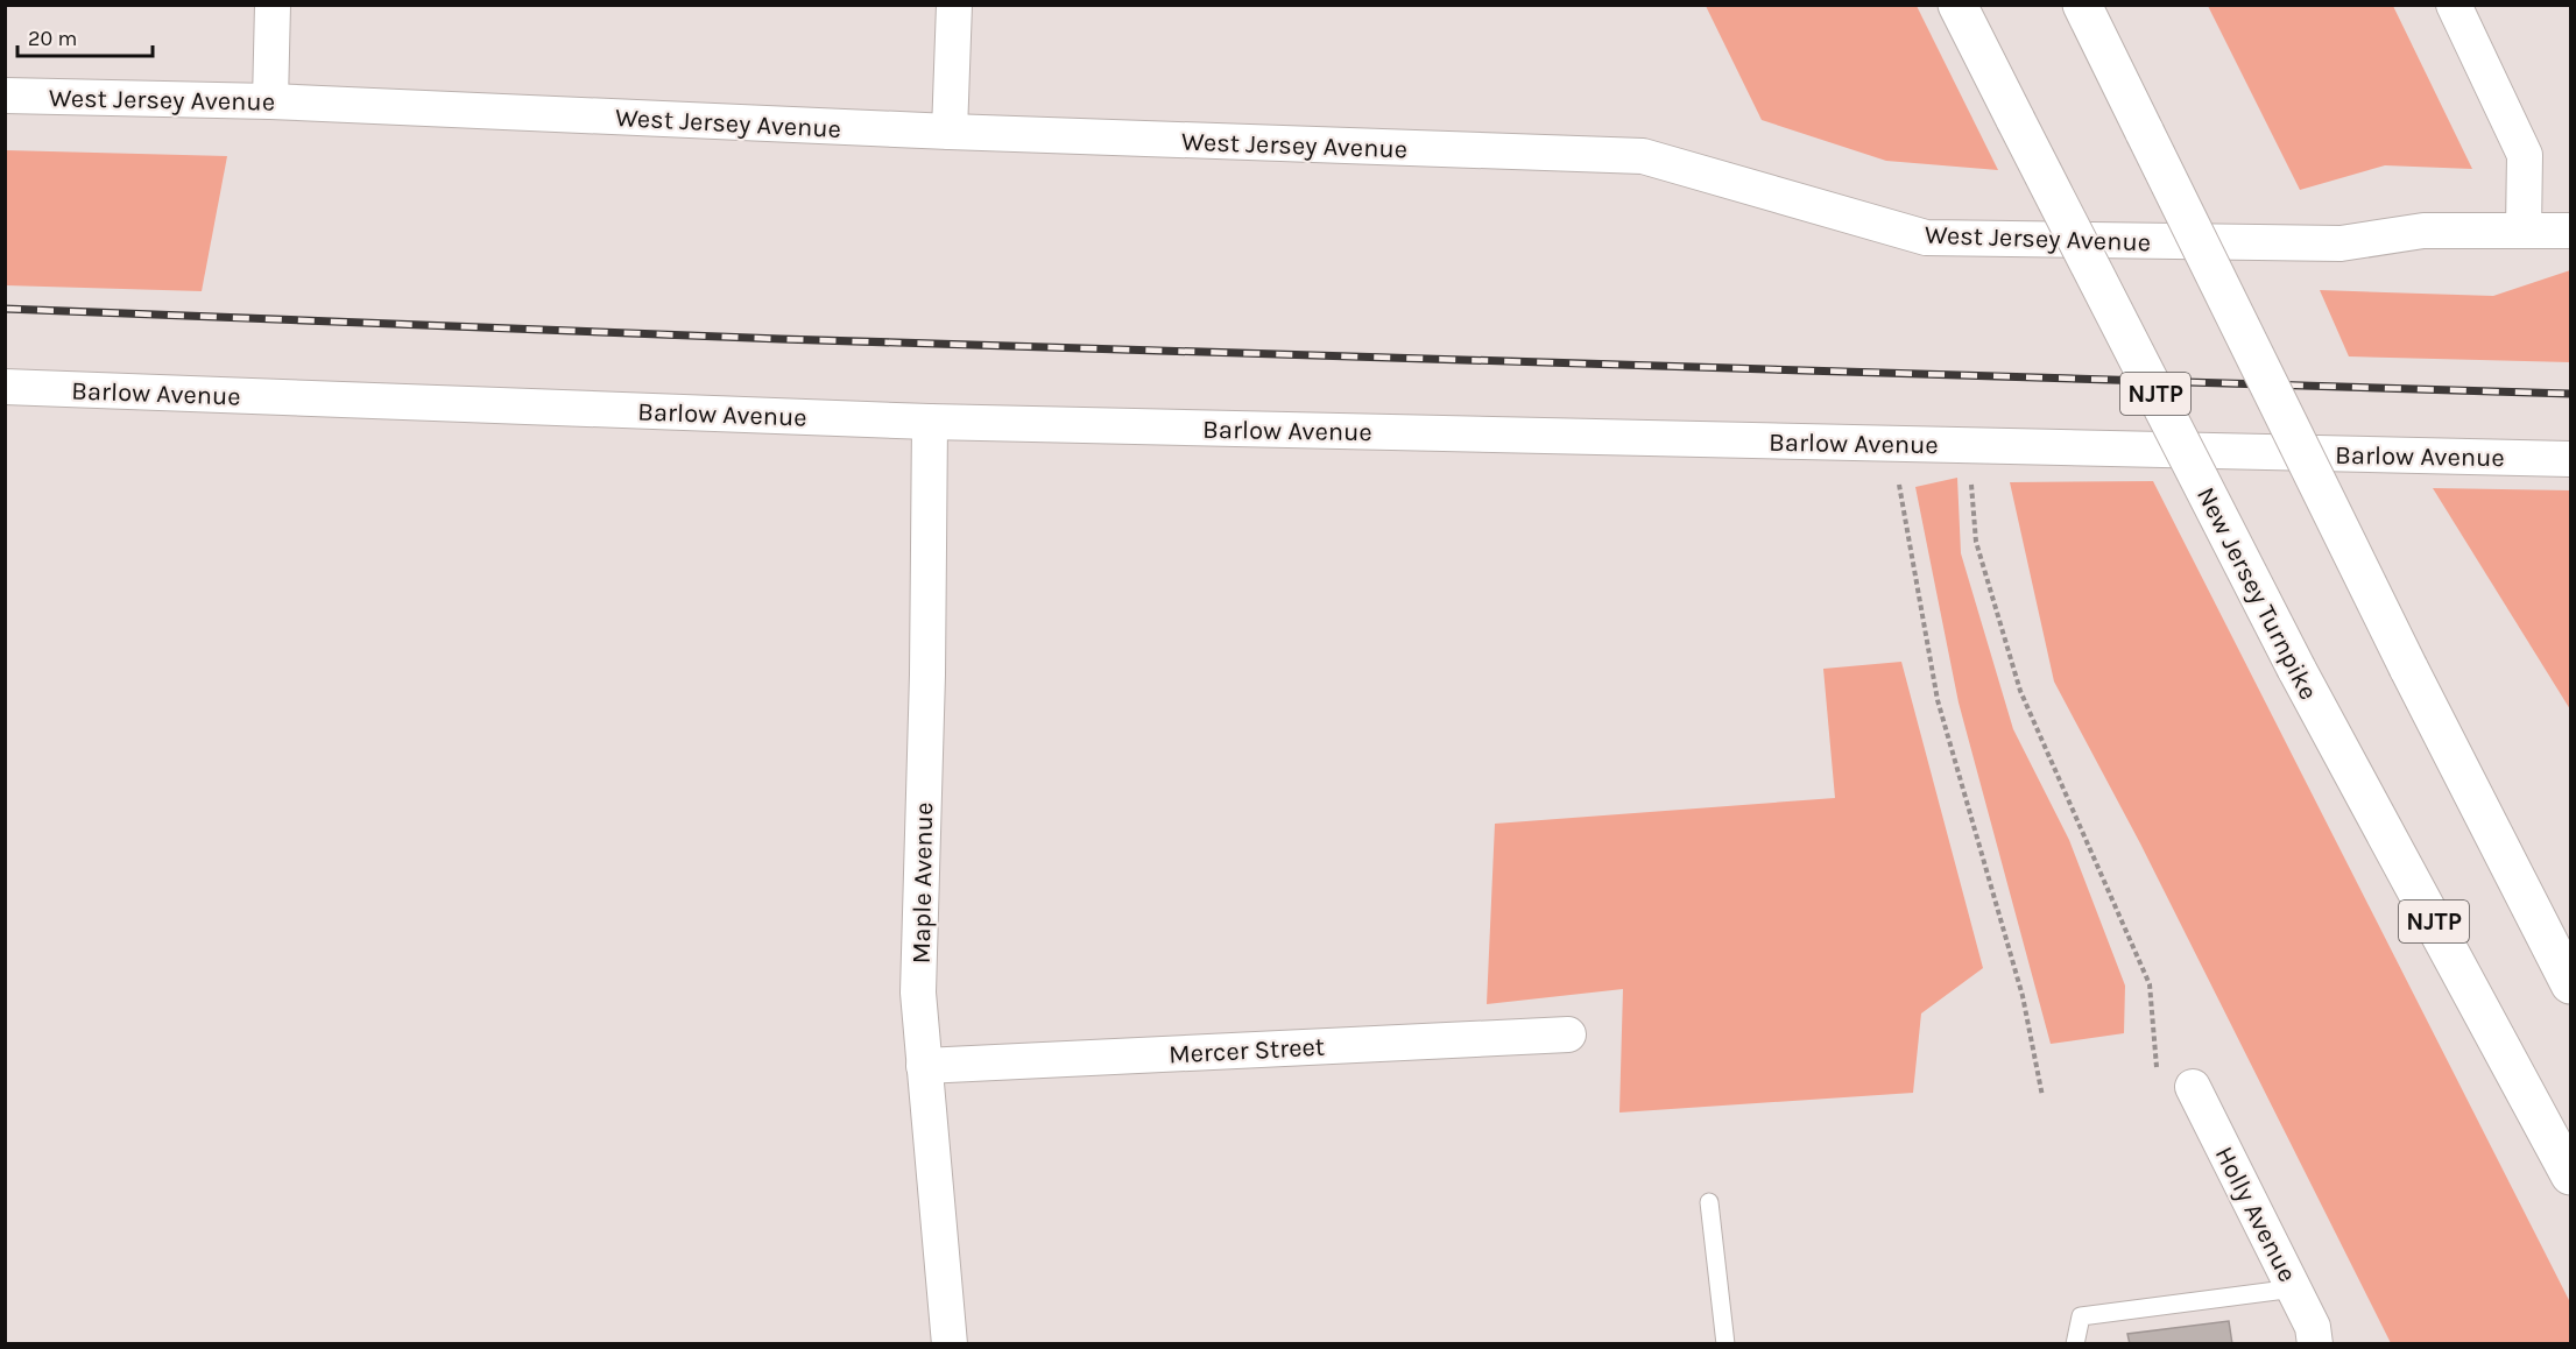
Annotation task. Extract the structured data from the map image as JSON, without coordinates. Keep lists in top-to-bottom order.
{
  "streets": {
    "highway": ["NJTP", "New Jersey Turnpike"],
    "street": [
      "West Jersey Avenue",
      "Barlow Avenue",
      "Maple Avenue",
      "Mercer Street",
      "Holly Avenue"
    ]
  },
  "crossings": [
    ["Barlow Avenue", "Maple Avenue"],
    ["Maple Avenue", "Mercer Street"]
  ],
  "scale_bar": "20 m"
}
